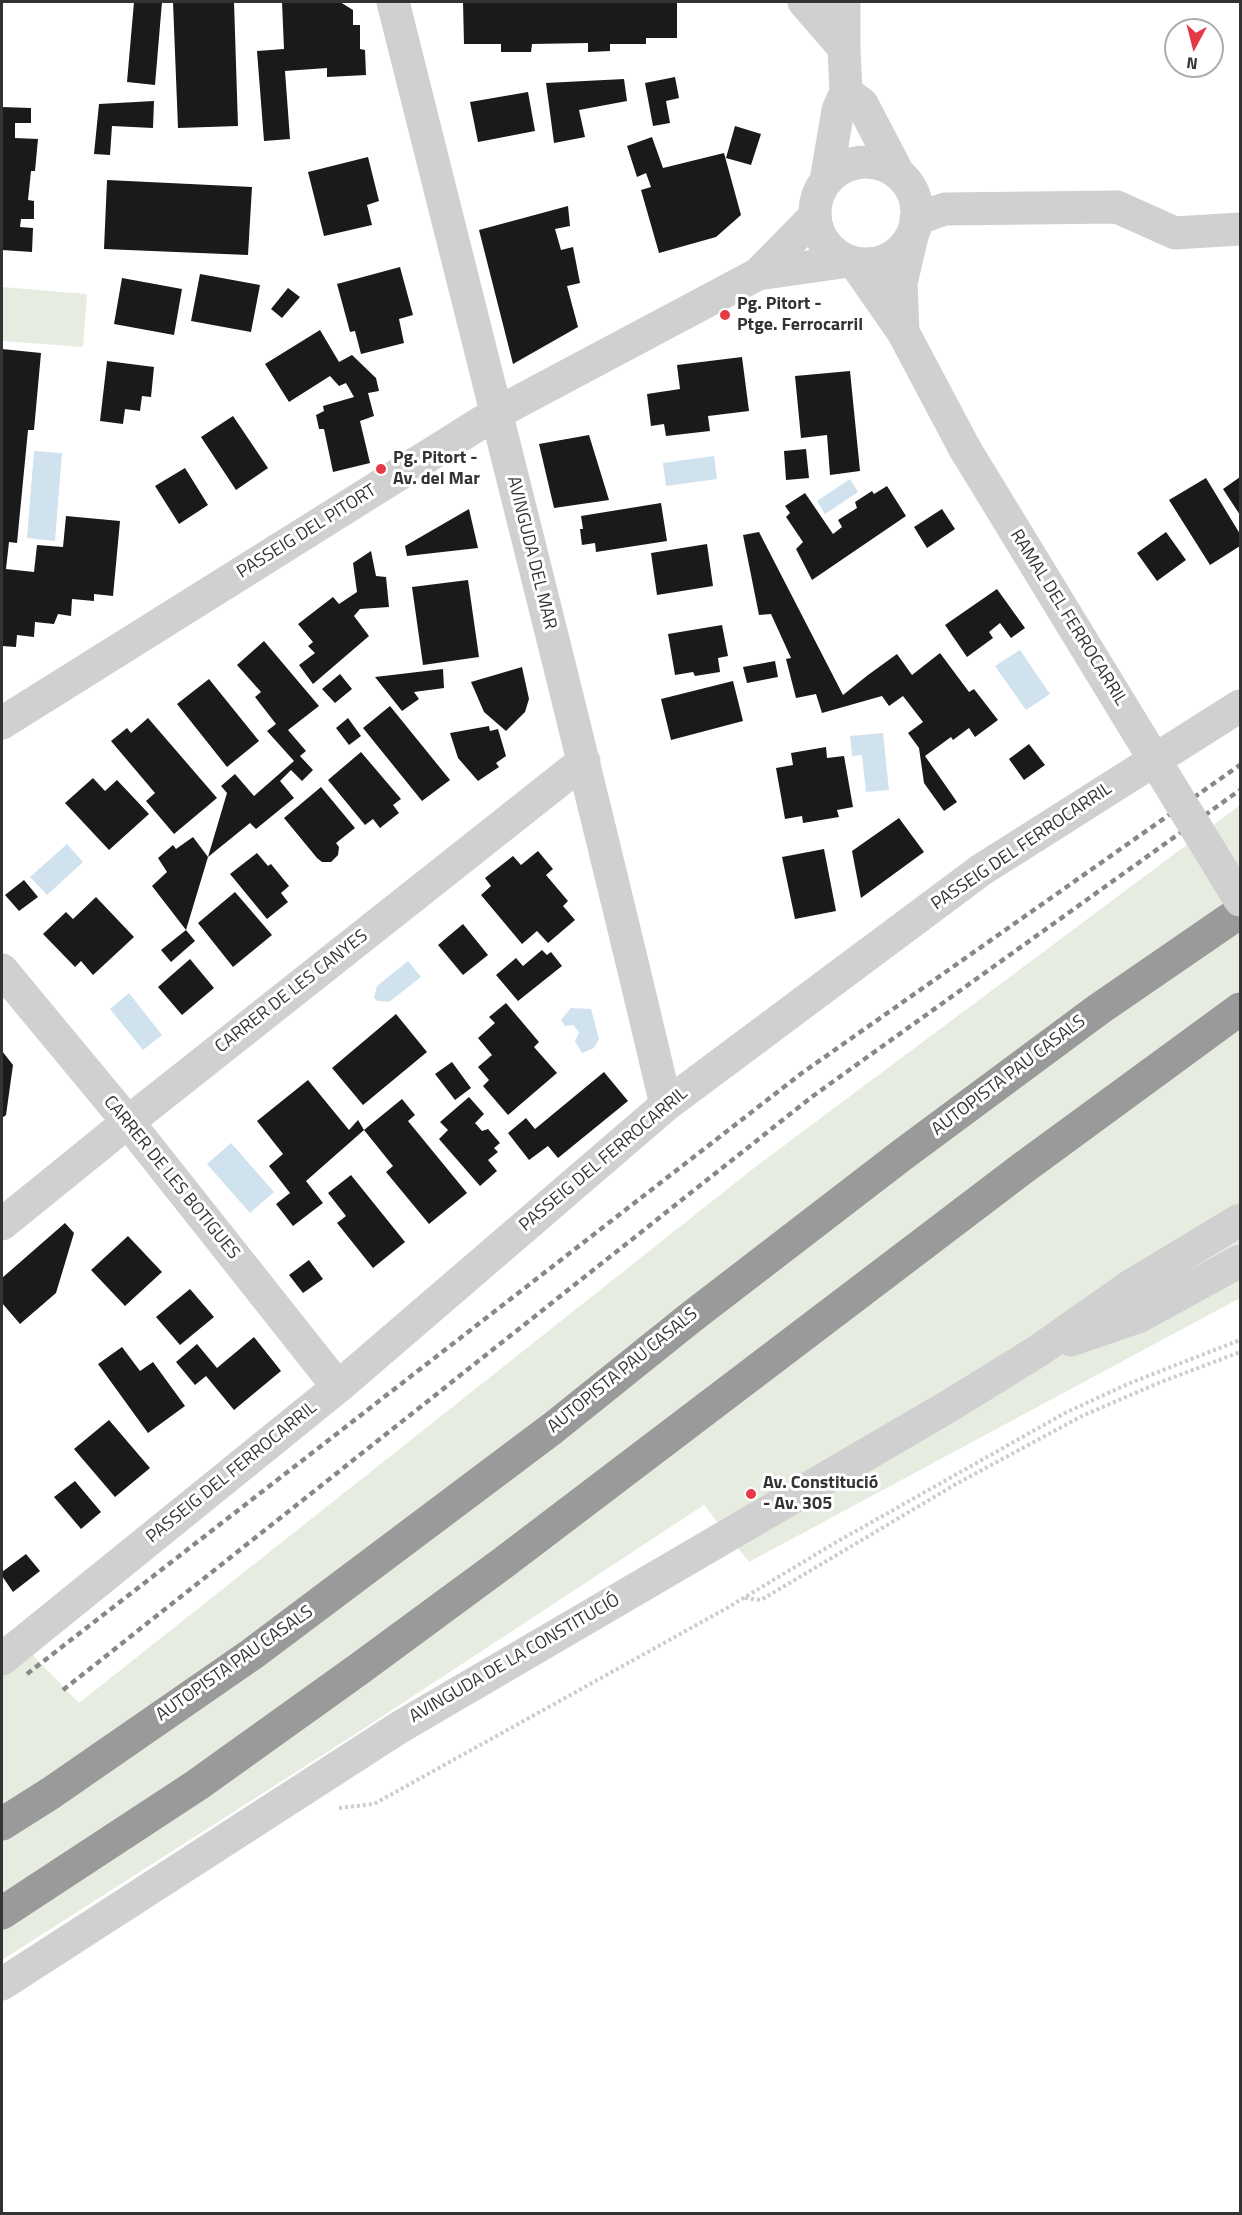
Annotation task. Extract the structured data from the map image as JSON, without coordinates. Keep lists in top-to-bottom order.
{
  "streets": {
    "highway": ["AUTOPISTA PAU CASALS"],
    "street": [
      "PASSEIG DEL PITORT",
      "AVINGUDA DEL MAR",
      "RAMAL DEL FERROCARRIL",
      "PASSEIG DEL FERROCARRIL",
      "CARRER DE LES CANYES",
      "CARRER DE LES BOTIGUES",
      "AVINGUDA DE LA CONSTITUCIÓ"
    ]
  },
  "crossings": [
    ["PASSEIG DEL PITORT", "AVINGUDA DEL MAR"],
    ["PASSEIG DEL PITORT", "RAMAL DEL FERROCARRIL"],
    ["AVINGUDA DEL MAR", "PASSEIG DEL FERROCARRIL"],
    ["AVINGUDA DEL MAR", "CARRER DE LES CANYES"],
    ["PASSEIG DEL FERROCARRIL", "CARRER DE LES BOTIGUES"],
    ["CARRER DE LES CANYES", "CARRER DE LES BOTIGUES"]
  ],
  "places": ["Pg. Pitort - Ptge. Ferrocarril", "Pg. Pitort - Av. del Mar", "Av. Constitució - Av. 305"],
  "north": "bottom"
}
